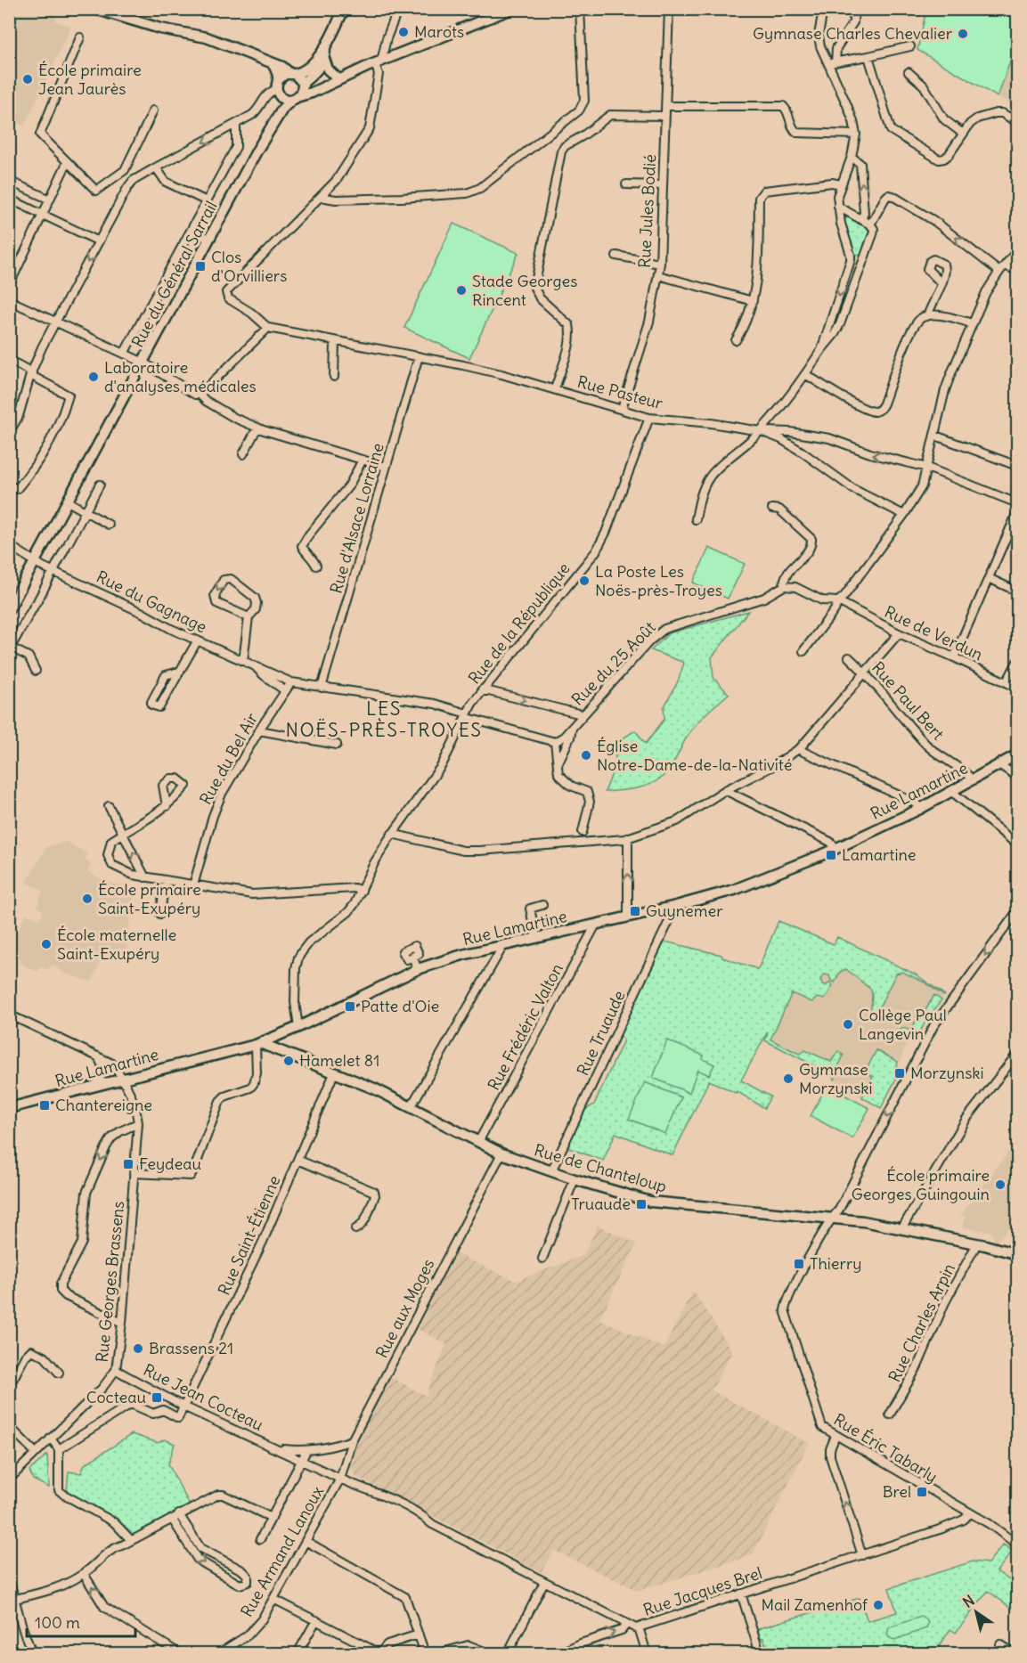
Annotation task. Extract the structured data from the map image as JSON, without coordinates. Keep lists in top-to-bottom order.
{
  "streets": {
    "street": [
      "Rue Jules Bodié",
      "Rue du Général Sarrail",
      "Rue Pasteur",
      "Rue d'Alsace Lorraine",
      "Rue du Gagnage",
      "Rue de la République",
      "Rue de Verdun",
      "Rue du 25 Août",
      "Rue Paul Bert",
      "Rue du Bel Air",
      "Rue Lamartine",
      "Rue Frédéric Valton",
      "Rue Truaude",
      "Rue de Chanteloup",
      "Rue Saint-Étienne",
      "Rue Georges Brassens",
      "Rue aux Moges",
      "Rue Charles Arpin",
      "Rue Jean Cocteau",
      "Rue Éric Tabarly",
      "Rue Armand Lanoux",
      "Rue Jacques Brel"
    ]
  },
  "crossings": [
    ["Rue Jules Bodié", "Rue Pasteur"],
    ["Rue du Général Sarrail", "Rue du Gagnage"],
    ["Rue Pasteur", "Rue d'Alsace Lorraine"],
    ["Rue Pasteur", "Rue de la République"],
    ["Rue d'Alsace Lorraine", "Rue du Gagnage"],
    ["Rue du Gagnage", "Rue de la République"],
    ["Rue du Gagnage", "Rue du 25 Août"],
    ["Rue du Gagnage", "Rue du Bel Air"],
    ["Rue de la République", "Rue Lamartine"],
    ["Rue Paul Bert", "Rue Lamartine"],
    ["Rue Lamartine", "Rue Frédéric Valton"],
    ["Rue Lamartine", "Rue Truaude"],
    ["Rue Lamartine", "Rue de Chanteloup"],
    ["Rue Lamartine", "Rue Georges Brassens"],
    ["Rue Frédéric Valton", "Rue de Chanteloup"],
    ["Rue Truaude", "Rue de Chanteloup"],
    ["Rue de Chanteloup", "Rue Saint-Étienne"],
    ["Rue de Chanteloup", "Rue aux Moges"],
    ["Rue de Chanteloup", "Rue Charles Arpin"],
    ["Rue de Chanteloup", "Rue Éric Tabarly"],
    ["Rue Saint-Étienne", "Rue Jean Cocteau"],
    ["Rue Georges Brassens", "Rue Jean Cocteau"],
    ["Rue aux Moges", "Rue Jean Cocteau"],
    ["Rue aux Moges", "Rue Armand Lanoux"],
    ["Rue aux Moges", "Rue Jacques Brel"],
    ["Rue Jean Cocteau", "Rue Armand Lanoux"],
    ["Rue Jean Cocteau", "Rue Jacques Brel"],
    ["Rue Éric Tabarly", "Rue Jacques Brel"],
    ["Rue Armand Lanoux", "Rue Jacques Brel"]
  ],
  "one_way": ["Rue Éric Tabarly"],
  "districts": ["LES NOËS-PRÈS-TROYES"],
  "places": {
    "other": [
      "Marots",
      "Gymnase Charles Chevalier",
      "École primaire Jean Jaurès",
      "Stade Georges Rincent",
      "Laboratoire d'analyses médicales",
      "La Poste Les Noës-près-Troyes",
      "Église Notre-Dame-de-la-Nativité",
      "École primaire Saint-Exupéry",
      "École maternelle Saint-Exupéry",
      "Collège Paul Langevin",
      "Hamelet 81",
      "Gymnase Morzynski",
      "École primaire Georges Guingouin",
      "Brassens 21",
      "Mail Zamenhof"
    ],
    "transit": [
      "Clos d'Orvilliers",
      "Lamartine",
      "Guynemer",
      "Patte d'Oie",
      "Morzynski",
      "Chantereigne",
      "Feydeau",
      "Truaude",
      "Thierry",
      "Cocteau",
      "Brel"
    ]
  },
  "scale_bar": "100 m",
  "north": "top left"
}
